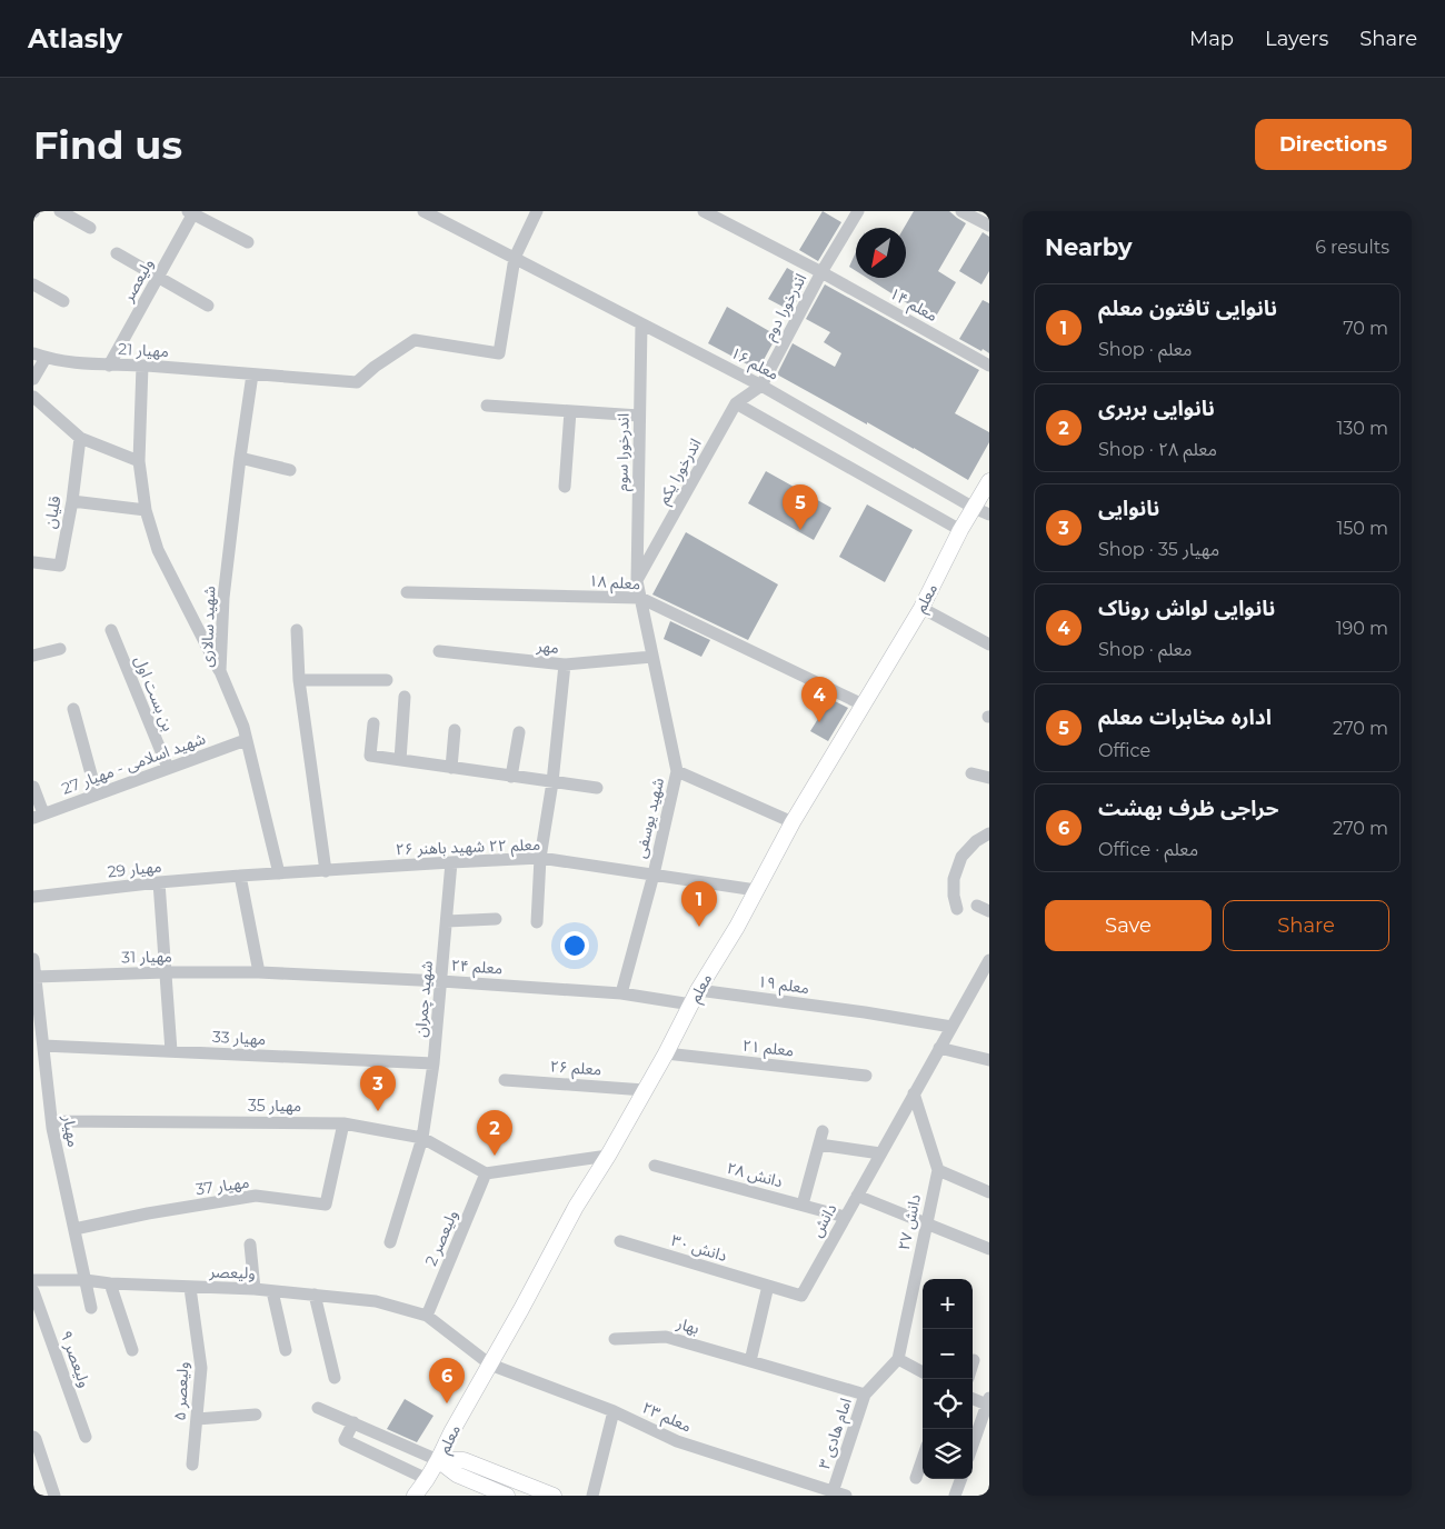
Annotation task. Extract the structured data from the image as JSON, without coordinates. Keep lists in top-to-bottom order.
{
  "streets": {
    "main road": ["معلم"],
    "street": [
      "ولیعصر",
      "معلم ۱۴",
      "اندرخورا دوم",
      "مهیار 21",
      "معلم ۱۶",
      "اندرخورا سوم",
      "اندرخورا یکم",
      "قلیان",
      "معلم ۱۸",
      "شهید سالاری",
      "مهر",
      "بن بست اول",
      "شهید اسلامی - مهیار 27",
      "شهید یوسفی",
      "معلم ۲۲ شهید باهنر ۲۶",
      "مهیار 29",
      "مهیار 31",
      "معلم ۲۴",
      "معلم ۱۹",
      "شهید چمران",
      "مهیار 33",
      "معلم ۲۱",
      "معلم ۲۶",
      "مهیار 35",
      "مهیار",
      "دانش ۲۸",
      "مهیار 37",
      "دانش",
      "دانش ۲۷",
      "ولیعصر 2",
      "دانش ۳۰",
      "بهار",
      "ولیعصر ۹",
      "ولیعصر ۵",
      "معلم ۲۳",
      "امام هادی ٣"
    ]
  },
  "crossings": [
    ["ولیعصر", "مهیار 21"],
    ["ولیعصر", "مهیار"],
    ["ولیعصر", "ولیعصر 2"],
    ["ولیعصر", "ولیعصر ۵"],
    ["ولیعصر", "معلم ۲۳"],
    ["معلم ۱۴", "اندرخورا دوم"],
    ["اندرخورا دوم", "معلم ۱۶"],
    ["اندرخورا دوم", "اندرخورا یکم"],
    ["مهیار 21", "معلم ۱۶"],
    ["مهیار 21", "شهید سالاری"],
    ["معلم ۱۶", "اندرخورا سوم"],
    ["معلم ۱۶", "اندرخورا یکم"],
    ["معلم ۱۶", "معلم"],
    ["اندرخورا سوم", "اندرخورا یکم"],
    ["اندرخورا سوم", "شهید یوسفی"],
    ["اندرخورا یکم", "شهید یوسفی"],
    ["معلم ۱۸", "معلم"],
    ["معلم ۱۸", "شهید یوسفی"],
    ["معلم", "معلم ۲۲ شهید باهنر ۲۶"],
    ["معلم", "معلم ۲۴"],
    ["معلم", "معلم ۱۹"],
    ["معلم", "معلم ۲۱"],
    ["معلم", "معلم ۲۶"],
    ["معلم", "معلم ۲۳"],
    ["شهید سالاری", "شهید اسلامی - مهیار 27"],
    ["شهید سالاری", "معلم ۲۲ شهید باهنر ۲۶"],
    ["شهید سالاری", "مهیار 29"],
    ["مهر", "شهید یوسفی"],
    ["بن بست اول", "شهید اسلامی - مهیار 27"],
    ["شهید یوسفی", "معلم ۲۲ شهید باهنر ۲۶"],
    ["شهید یوسفی", "معلم ۲۴"],
    ["معلم ۲۲ شهید باهنر ۲۶", "مهیار 29"],
    ["معلم ۲۲ شهید باهنر ۲۶", "شهید چمران"],
    ["مهیار 31", "معلم ۲۴"],
    ["مهیار 31", "مهیار"],
    ["معلم ۲۴", "معلم ۱۹"],
    ["معلم ۲۴", "شهید چمران"],
    ["معلم ۱۹", "دانش"],
    ["شهید چمران", "مهیار 33"],
    ["شهید چمران", "مهیار 35"],
    ["مهیار 33", "مهیار"],
    ["مهیار 35", "مهیار"],
    ["مهیار 35", "مهیار 37"],
    ["مهیار 35", "ولیعصر 2"],
    ["مهیار", "مهیار 37"],
    ["دانش ۲۸", "دانش"],
    ["دانش", "دانش ۲۷"],
    ["دانش", "دانش ۳۰"],
    ["دانش ۲۷", "امام هادی ٣"],
    ["ولیعصر 2", "معلم ۲۳"],
    ["معلم ۲۳", "امام هادی ٣"]
  ],
  "north": "bottom left",
  "page": {
    "header": "Atlasly",
    "nav": ["Map", "Layers", "Share"],
    "buttons": [
      "Directions",
      ["Save", "Share"]
    ],
    "title": "Find us",
    "heading": ["Nearby", "6 results"],
    "list": [
      {
        "mark": "1",
        "name": "نانوایی تافتون معلم",
        "note": "Shop · معلم",
        "value": "70 m"
      },
      {
        "mark": "2",
        "name": "نانوایی بربری",
        "note": "Shop · معلم ۲۸",
        "value": "130 m"
      },
      {
        "mark": "3",
        "name": "نانوایی",
        "note": "Shop · مهیار 35",
        "value": "150 m"
      },
      {
        "mark": "4",
        "name": "نانوایی لواش روناک",
        "note": "Shop · معلم",
        "value": "190 m"
      },
      {
        "mark": "5",
        "name": "اداره مخابرات معلم",
        "note": "Office",
        "value": "270 m"
      },
      {
        "mark": "6",
        "name": "حراجی ظرف بهشت",
        "note": "Office · معلم",
        "value": "270 m"
      }
    ],
    "pins": [
      "5",
      "4",
      "1",
      "3",
      "2",
      "6"
    ],
    "map_buttons": ["+", "−"]
  }
}
